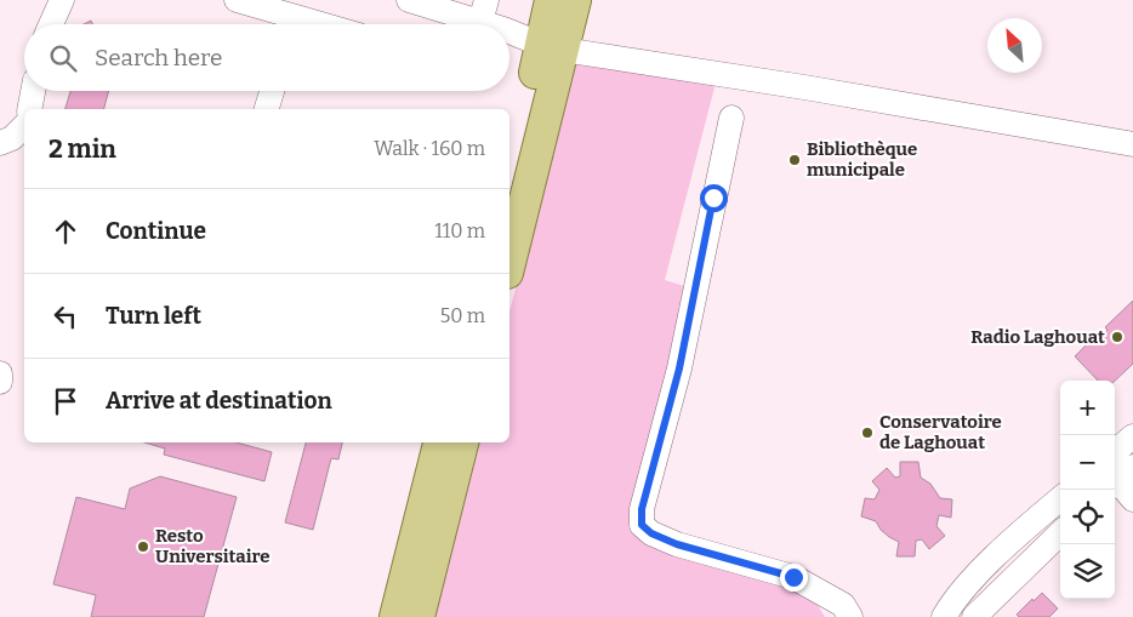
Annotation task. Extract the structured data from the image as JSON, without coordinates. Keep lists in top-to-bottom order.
{
  "places": [
    "Bibliothèque municipale",
    "Radio Laghouat",
    "Conservatoire de Laghouat",
    "Resto Universitaire"
  ],
  "north": "top left",
  "page": {
    "search": "Search here",
    "heading": ["2 min", "Walk · 160 m"],
    "list": [
      ["Continue", "110 m"],
      ["Turn left", "50 m"],
      "Arrive at destination"
    ],
    "map_buttons": ["+", "−"]
  }
}
